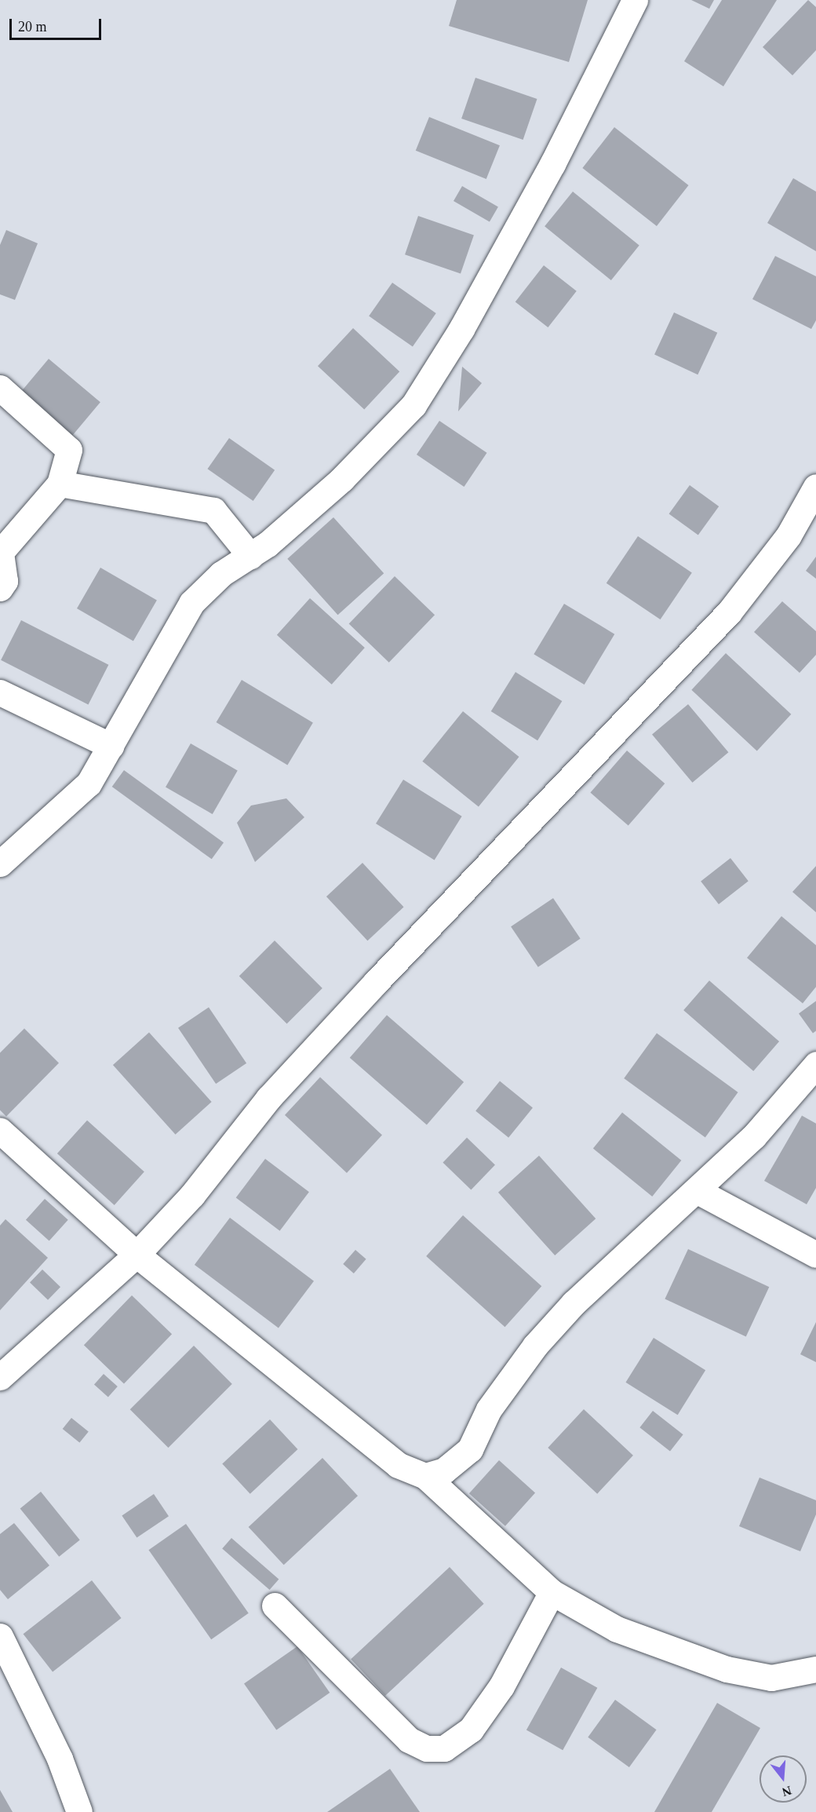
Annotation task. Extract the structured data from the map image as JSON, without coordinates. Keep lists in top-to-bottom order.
{
  "scale_bar": "20 m",
  "north": "bottom"
}
